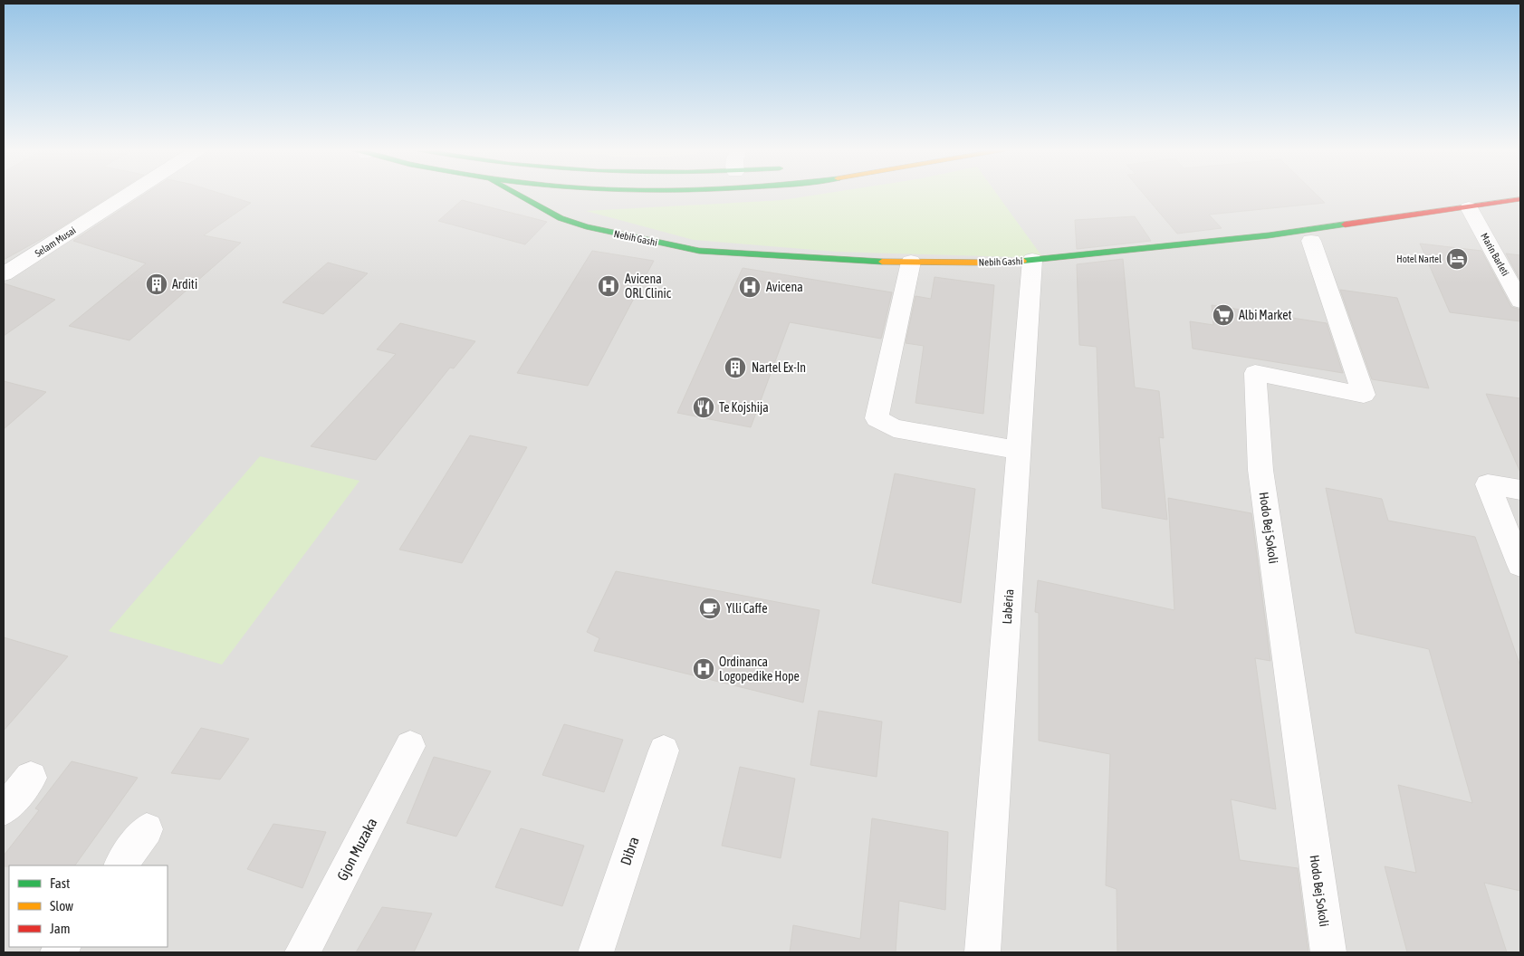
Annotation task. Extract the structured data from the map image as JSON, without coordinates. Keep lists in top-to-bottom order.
{
  "streets": {
    "street": [
      "Nebih Gashi",
      "Selam Musai",
      "Marin Barleti",
      "Hodo Bej Sokoli",
      "Labëria",
      "Gjon Muzaka",
      "Dibra"
    ]
  },
  "crossings": [
    ["Nebih Gashi", "Marin Barleti"],
    ["Nebih Gashi", "Labëria"]
  ],
  "places": {
    "hotel": ["Hotel Nartel"],
    "building": ["Arditi", "Nartel Ex-In"],
    "hospital": ["Avicena ORL Clinic", "Avicena", "Ordinanca Logopedike Hope"],
    "supermarket": ["Albi Market"],
    "restaurant": ["Te Kojshija"],
    "cafe": ["Ylli Caffe"]
  },
  "legend": ["Fast", "Slow", "Jam"]
}
